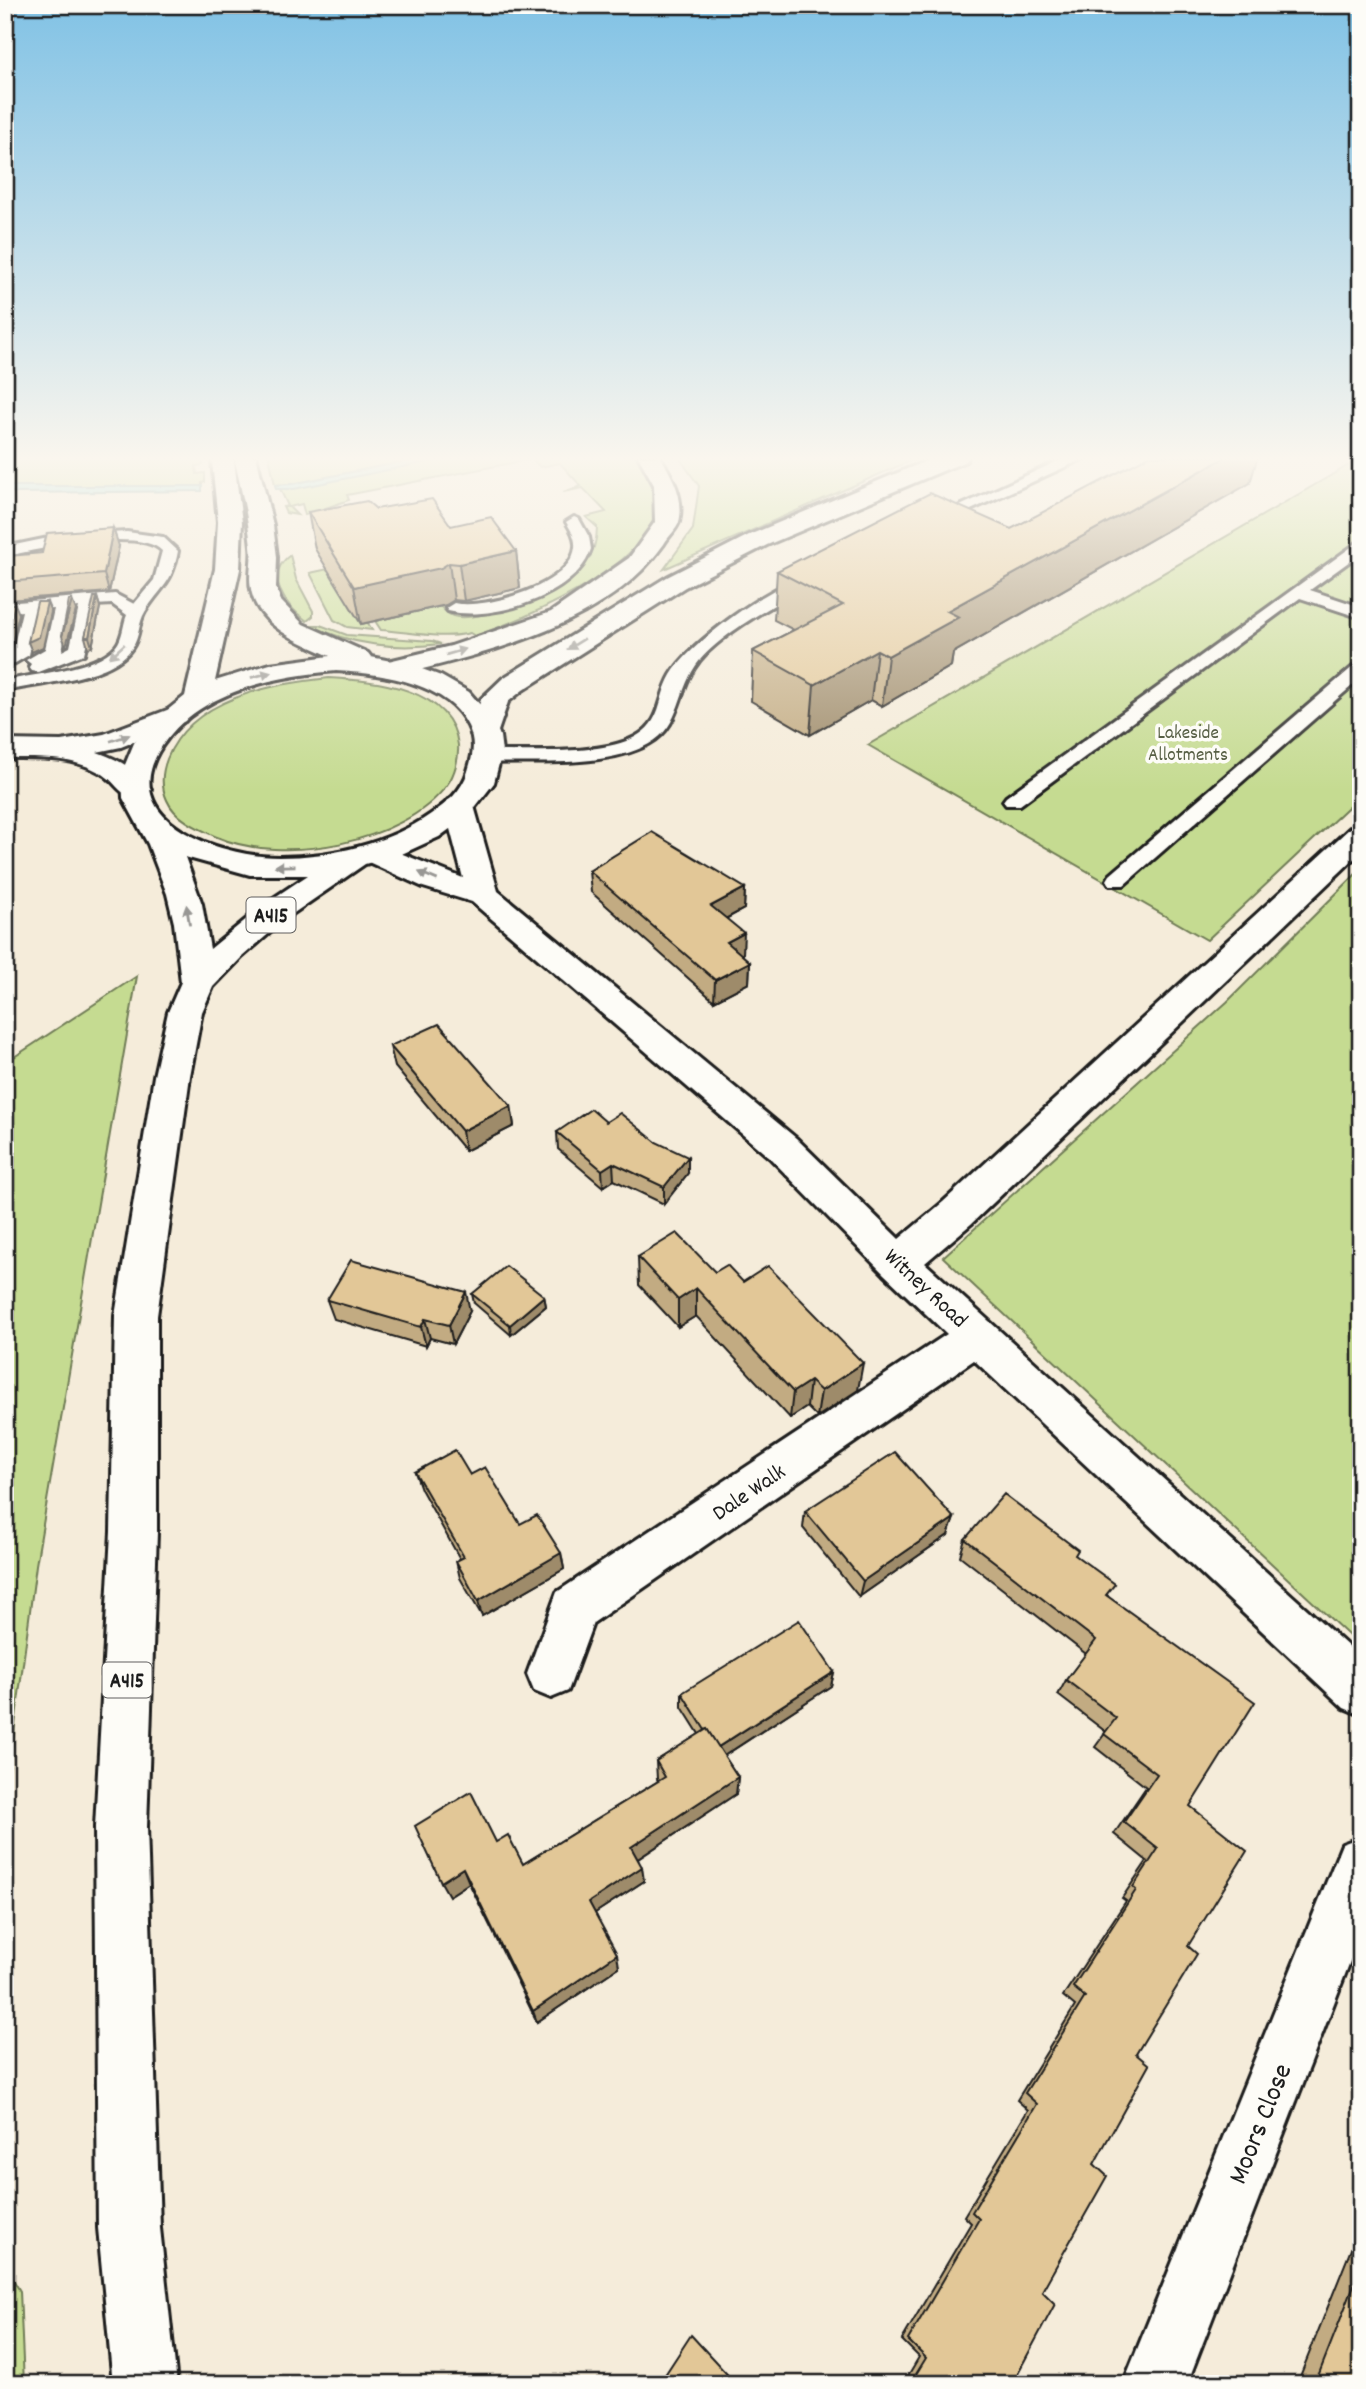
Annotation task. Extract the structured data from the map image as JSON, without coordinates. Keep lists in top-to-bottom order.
{
  "streets": {
    "main road": [
      "A415",
      "Witney Road",
      "Dale Walk",
      "Moors Close"
    ]
  },
  "crossings": [
    ["A415", "Witney Road"],
    ["Witney Road", "Dale Walk"]
  ],
  "parks": ["Lakeside Allotments"]
}
